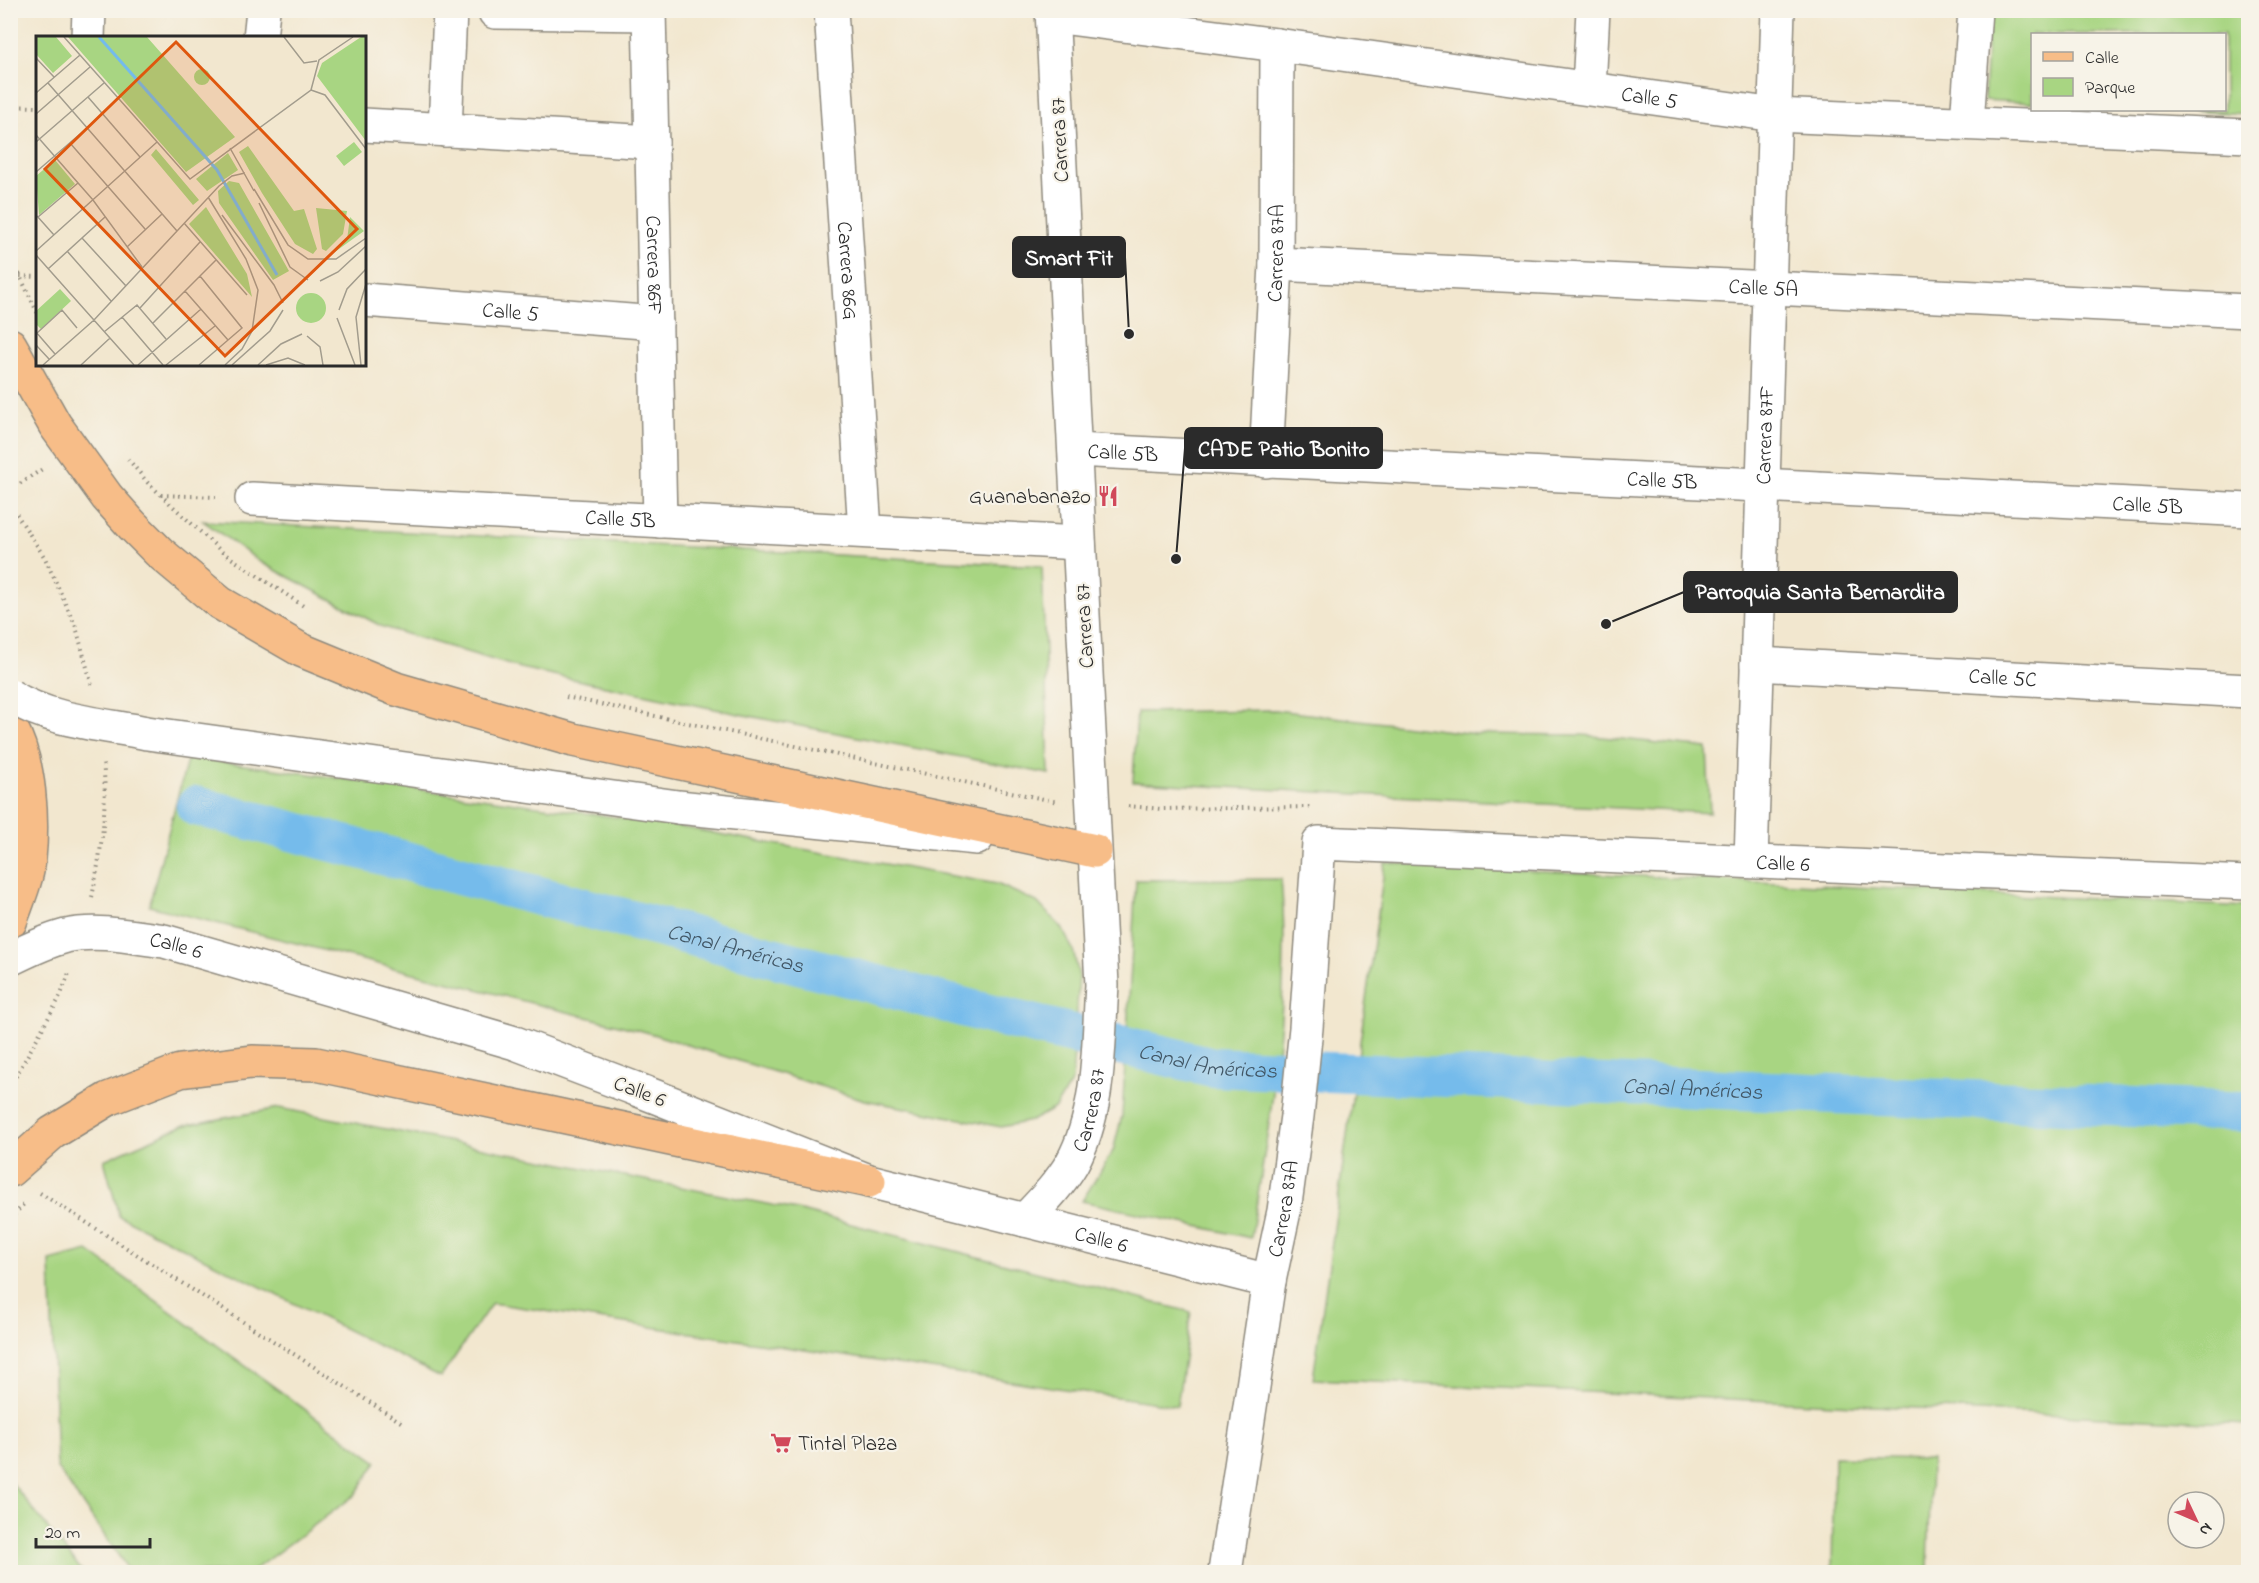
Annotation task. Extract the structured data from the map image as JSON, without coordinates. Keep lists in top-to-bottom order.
{
  "streets": {
    "street": [
      "Calle 5",
      "Carrera 87",
      "Carrera 87A",
      "Carrera 86F",
      "Carrera 86G",
      "Calle 5A",
      "Carrera 87F",
      "Calle 5B",
      "Calle 5C",
      "Calle 6"
    ]
  },
  "crossings": [
    ["Calle 5", "Carrera 87"],
    ["Calle 5", "Carrera 87A"],
    ["Calle 5", "Carrera 86F"],
    ["Calle 5", "Carrera 87F"],
    ["Carrera 87", "Calle 5B"],
    ["Carrera 87", "Calle 6"],
    ["Carrera 87A", "Calle 5A"],
    ["Carrera 87A", "Calle 5B"],
    ["Carrera 87A", "Calle 6"],
    ["Carrera 86F", "Calle 5B"],
    ["Carrera 86G", "Calle 5B"],
    ["Calle 5A", "Carrera 87F"],
    ["Carrera 87F", "Calle 5B"],
    ["Carrera 87F", "Calle 5C"],
    ["Carrera 87F", "Calle 6"]
  ],
  "water": ["Canal Américas"],
  "places": {
    "other": ["Smart Fit", "CADE Patio Bonito", "Parroquia Santa Bernardita"],
    "restaurant": ["Guanabanazo"],
    "supermarket": ["Tintal Plaza"]
  },
  "legend": ["Calle", "Parque"],
  "scale_bar": "20 m",
  "north": "bottom right"
}
